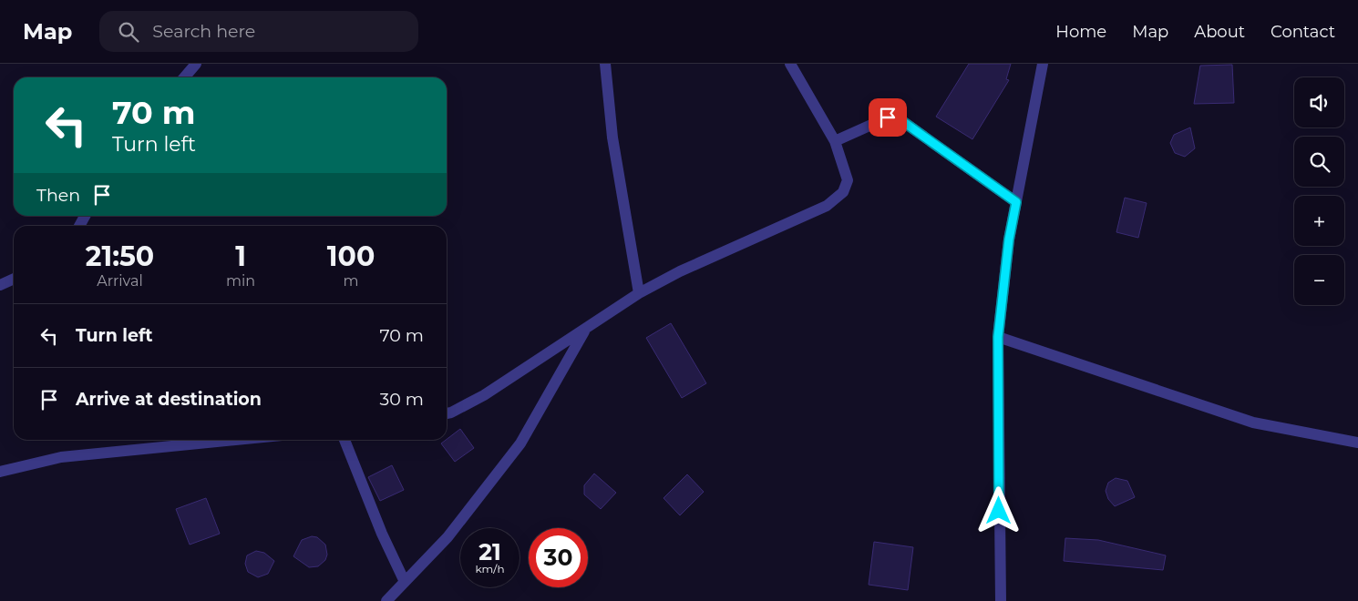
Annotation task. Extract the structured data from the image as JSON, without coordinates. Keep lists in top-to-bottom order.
{
  "page": {
    "header": "Map",
    "search": "Search here",
    "nav": [
      "Home",
      "Map",
      "About",
      "Contact"
    ],
    "map_buttons": ["+", "−"],
    "turn": ["70 m", "Turn left"],
    "then": "Then",
    "eta": [
      "21:50",
      "Arrival",
      "1",
      "min",
      "100",
      "m"
    ],
    "list": [
      {
        "name": "Turn left",
        "value": "70 m"
      },
      {
        "name": "Arrive at destination",
        "value": "30 m"
      }
    ],
    "speed": "21 km/h",
    "limit": "30"
  }
}
